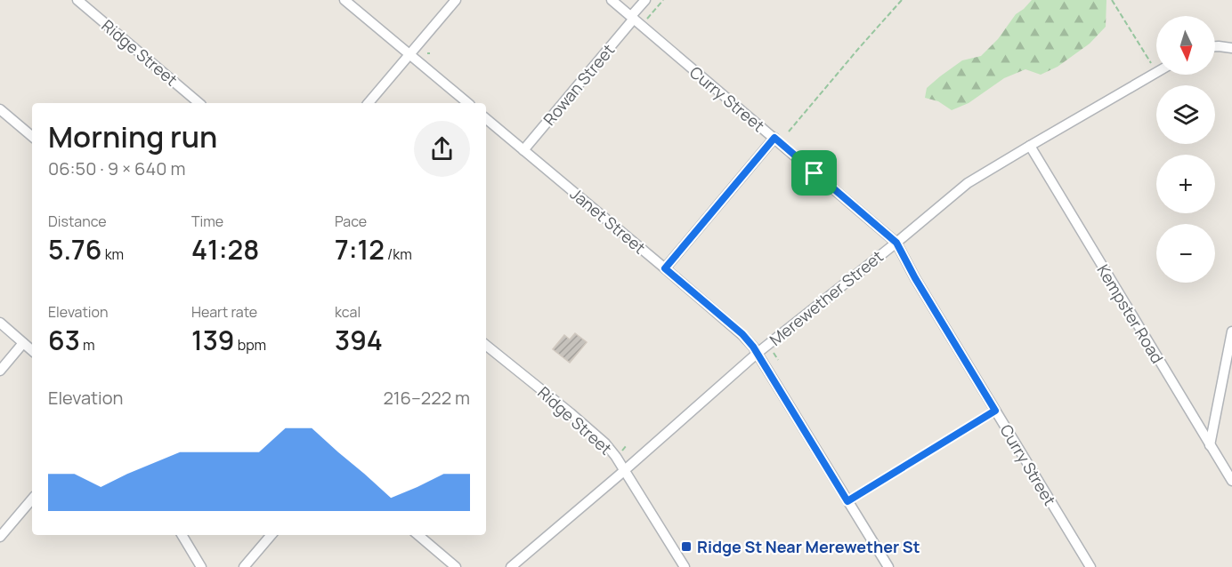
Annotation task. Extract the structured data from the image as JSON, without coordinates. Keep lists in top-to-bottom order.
{
  "streets": {
    "street": [
      "Ridge Street",
      "Rowan Street",
      "Curry Street",
      "Janet Street",
      "Merewether Street",
      "Kempster Road"
    ]
  },
  "crossings": [
    ["Ridge Street", "Merewether Street"],
    ["Rowan Street", "Curry Street"],
    ["Rowan Street", "Janet Street"],
    ["Curry Street", "Merewether Street"],
    ["Janet Street", "Merewether Street"],
    ["Merewether Street", "Kempster Road"]
  ],
  "places": {
    "transit": ["Ridge St Near Merewether St"]
  },
  "north": "bottom",
  "page": {
    "map_buttons": ["+", "−"],
    "heading": ["Morning run", "06:50 · 9 × 640 m"],
    "stats": [
      ["Distance", "5.76 km"],
      ["Time", "41:28"],
      ["Pace", "7:12 /km"],
      ["Elevation", "63 m"],
      ["Heart rate", "139 bpm"],
      ["kcal", "394"]
    ],
    "chart": ["Elevation", "216–222 m"]
  }
}
